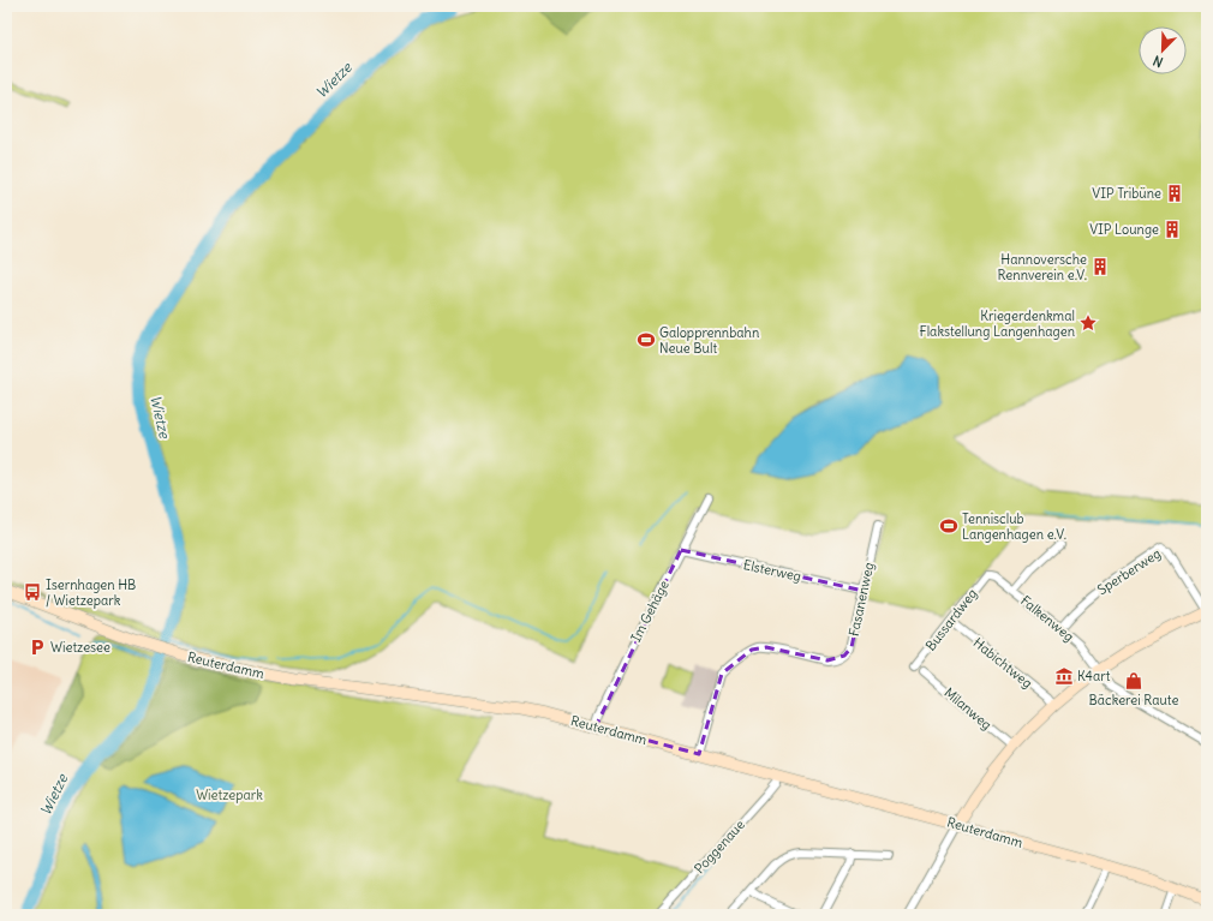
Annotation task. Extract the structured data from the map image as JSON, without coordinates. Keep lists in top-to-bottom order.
{
  "streets": {
    "street": [
      "Elsterweg",
      "Sperberweg",
      "Fasanenweg",
      "Im Gehäge",
      "Falkenweg",
      "Bussardweg",
      "Habichtweg",
      "Reuterdamm",
      "Milanweg",
      "Poggenaue"
    ]
  },
  "crossings": [
    ["Elsterweg", "Fasanenweg"],
    ["Elsterweg", "Im Gehäge"],
    ["Sperberweg", "Falkenweg"],
    ["Fasanenweg", "Reuterdamm"],
    ["Im Gehäge", "Reuterdamm"],
    ["Falkenweg", "Bussardweg"],
    ["Bussardweg", "Habichtweg"],
    ["Reuterdamm", "Poggenaue"]
  ],
  "water": ["Wietze"],
  "parks": ["Wietzepark"],
  "places": {
    "building": ["VIP Tribüne", "VIP Lounge", "Hannoversche Rennverein e.V."],
    "place": ["Kriegerdenkmal Flakstellung Langenhagen"],
    "sports": ["Galopprennbahn Neue Bult", "Tennisclub Langenhagen e.V."],
    "bus stop": ["Isernhagen HB / Wietzepark"],
    "parking": ["Wietzesee"],
    "museum": ["K4art"],
    "shop": ["Bäckerei Raute"]
  },
  "north": "bottom left"
}
